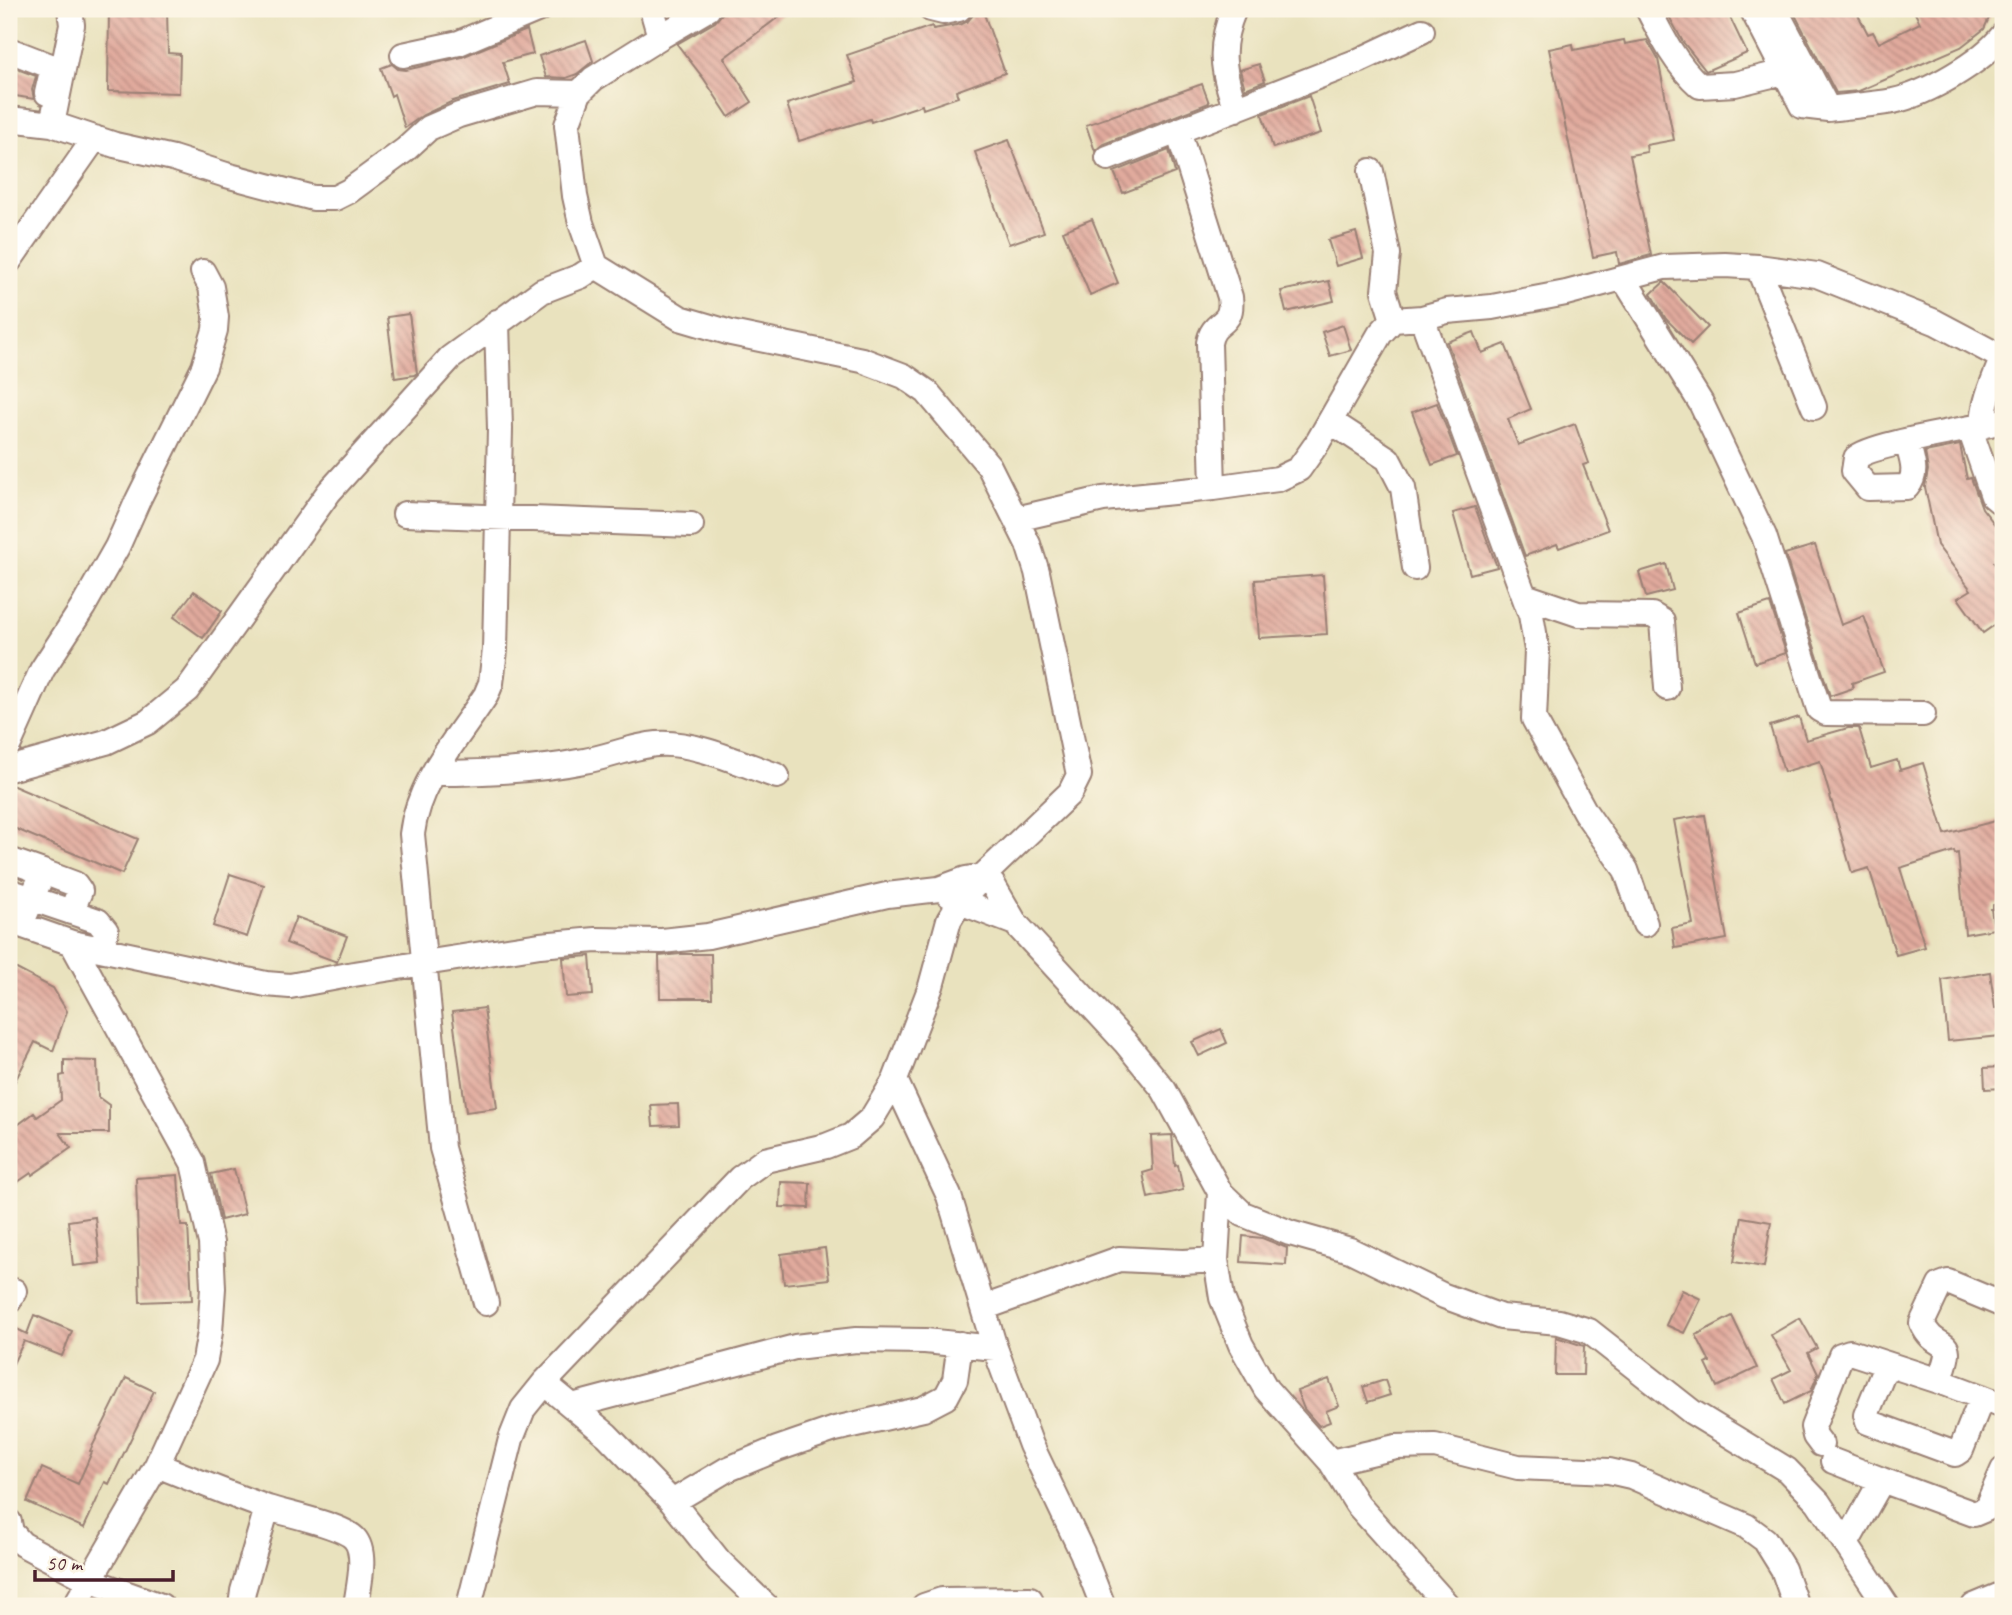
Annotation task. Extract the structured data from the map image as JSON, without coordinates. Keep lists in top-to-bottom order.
{
  "scale_bar": "50 m"
}
